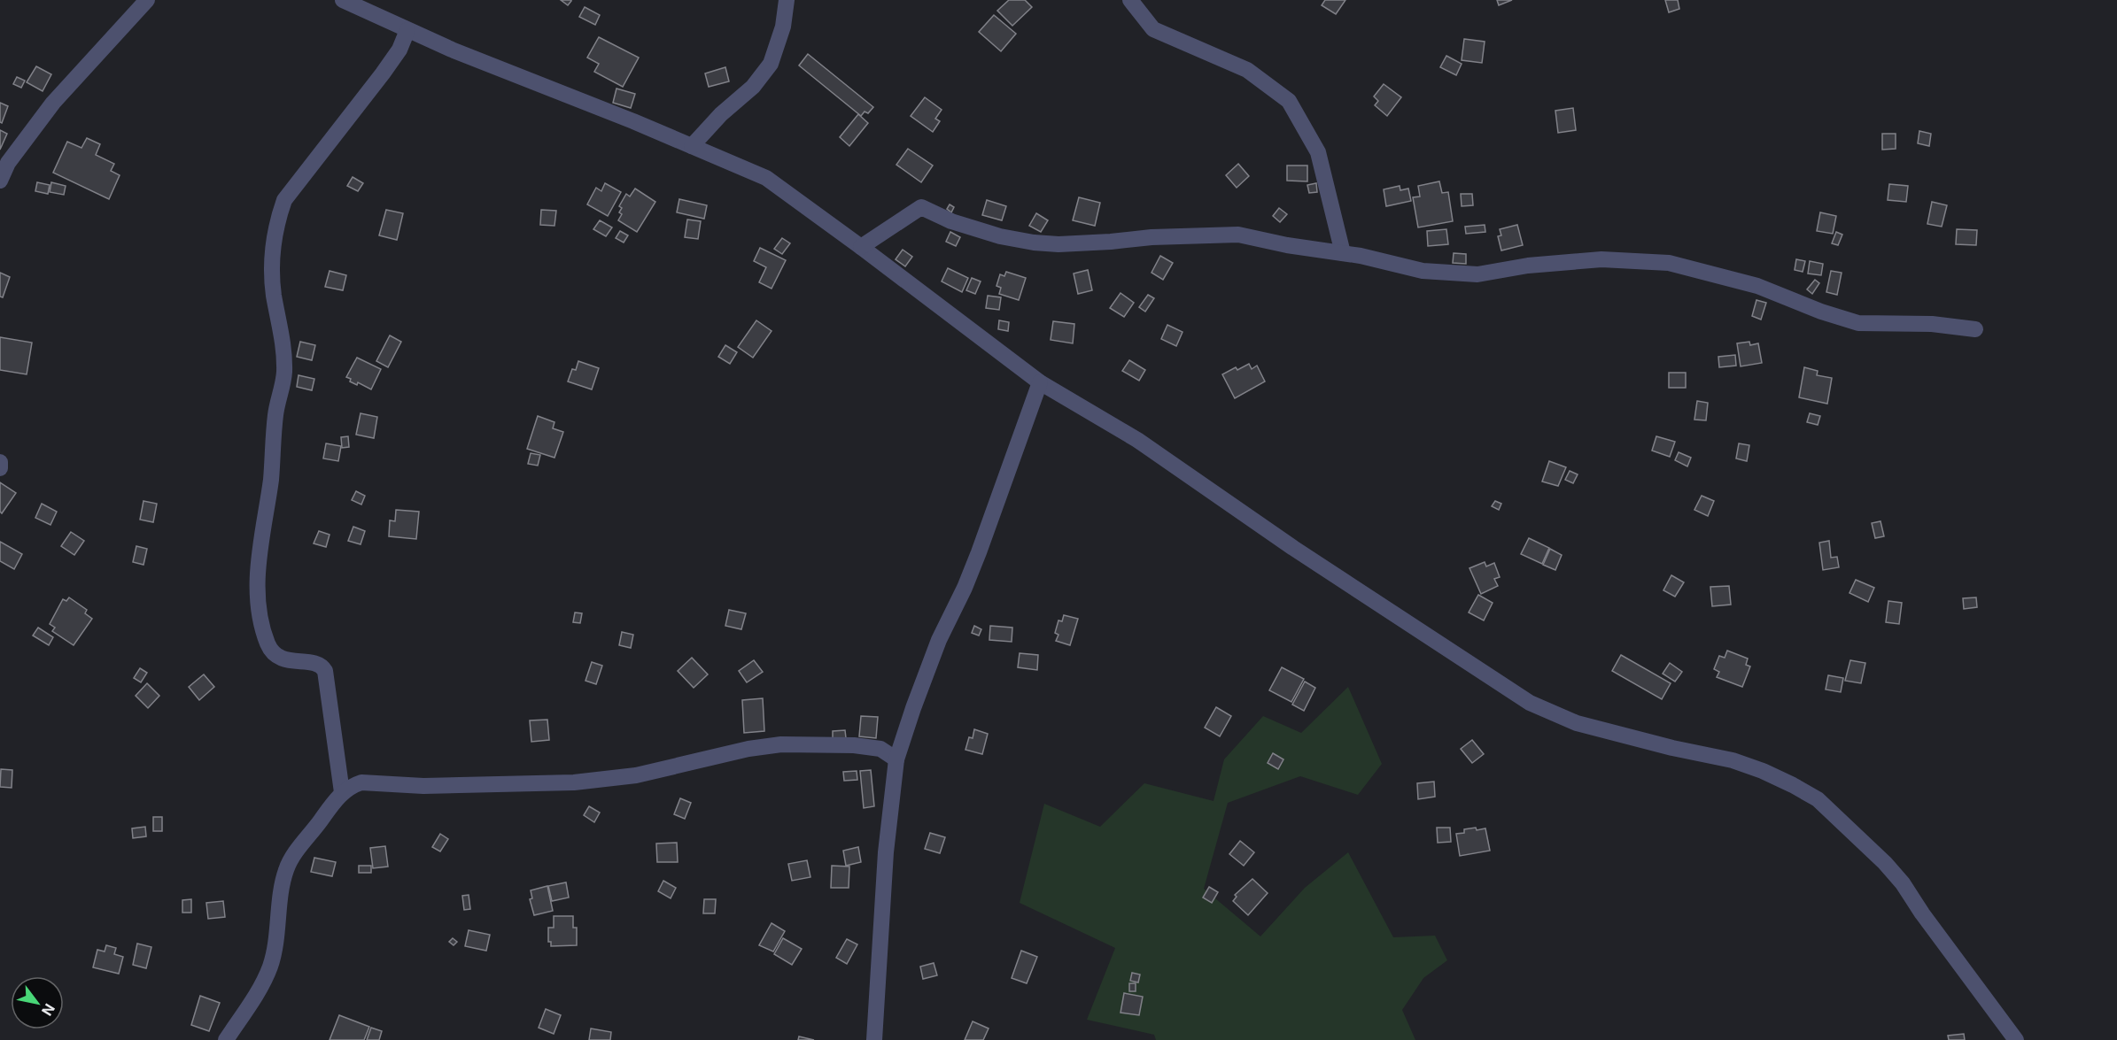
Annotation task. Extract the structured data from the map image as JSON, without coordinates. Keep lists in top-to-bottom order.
{
  "north": "bottom right"
}
